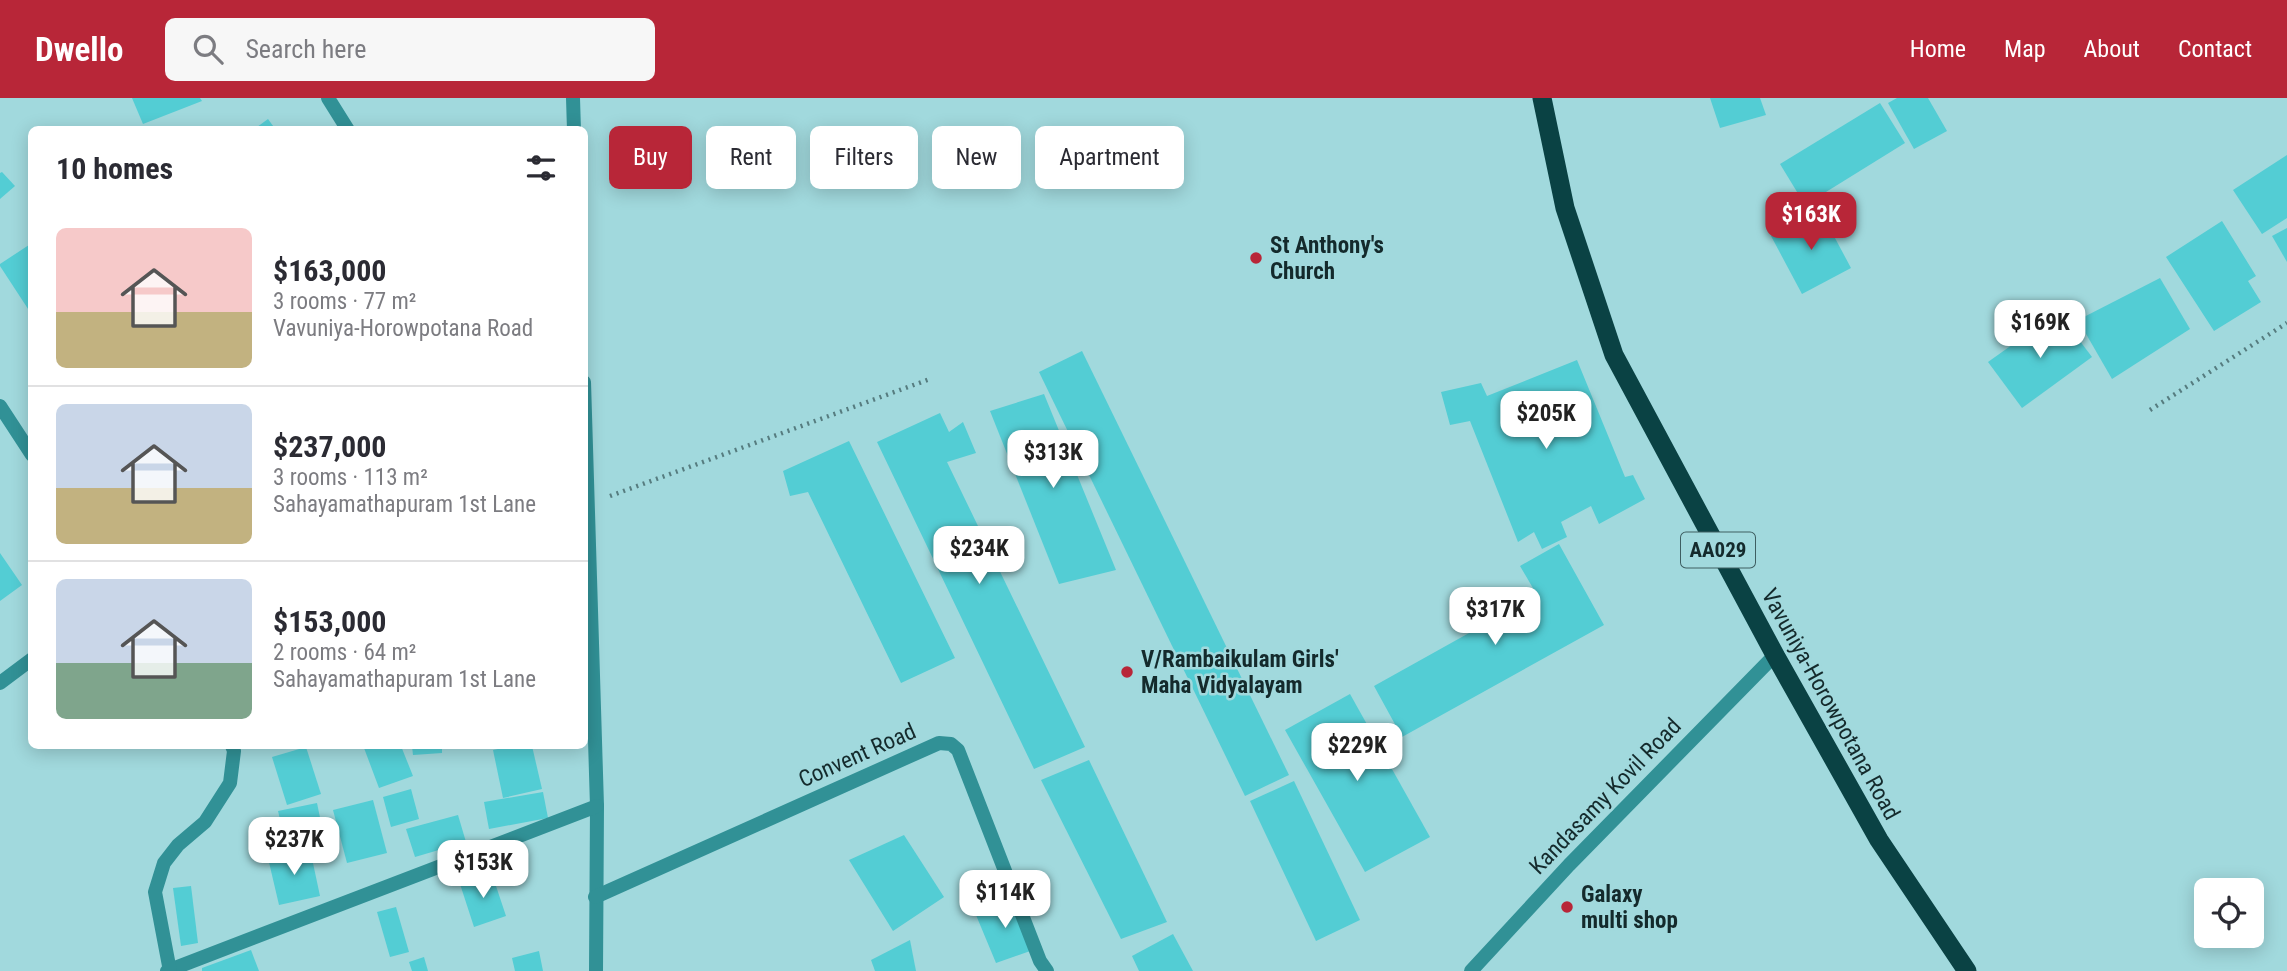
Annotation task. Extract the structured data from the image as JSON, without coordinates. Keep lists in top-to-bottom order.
{
  "streets": {
    "highway": ["AA029", "Vavuniya-Horowpotana Road"],
    "street": ["Convent Road", "Kandasamy Kovil Road"]
  },
  "crossings": [
    ["Vavuniya-Horowpotana Road", "Kandasamy Kovil Road"]
  ],
  "places": ["St Anthony's Church", "V/Rambaikulam Girls' Maha Vidyalayam", "Galaxy multi shop"],
  "page": {
    "header": "Dwello",
    "search": "Search here",
    "nav": [
      "Home",
      "Map",
      "About",
      "Contact"
    ],
    "chip": [
      "Buy",
      "Rent",
      "Filters",
      "New",
      "Apartment"
    ],
    "heading": "10 homes",
    "price": [
      "$163K",
      "$169K",
      "$205K",
      "$313K",
      "$234K",
      "$317K",
      "$229K",
      "$237K",
      "$153K",
      "$114K"
    ],
    "list": [
      {
        "name": "$163,000",
        "note": "3 rooms · 77 m² · Vavuniya-Horowpotana Road"
      },
      {
        "name": "$237,000",
        "note": "3 rooms · 113 m² · Sahayamathapuram 1st Lane"
      },
      {
        "name": "$153,000",
        "note": "2 rooms · 64 m² · Sahayamathapuram 1st Lane"
      }
    ]
  }
}
